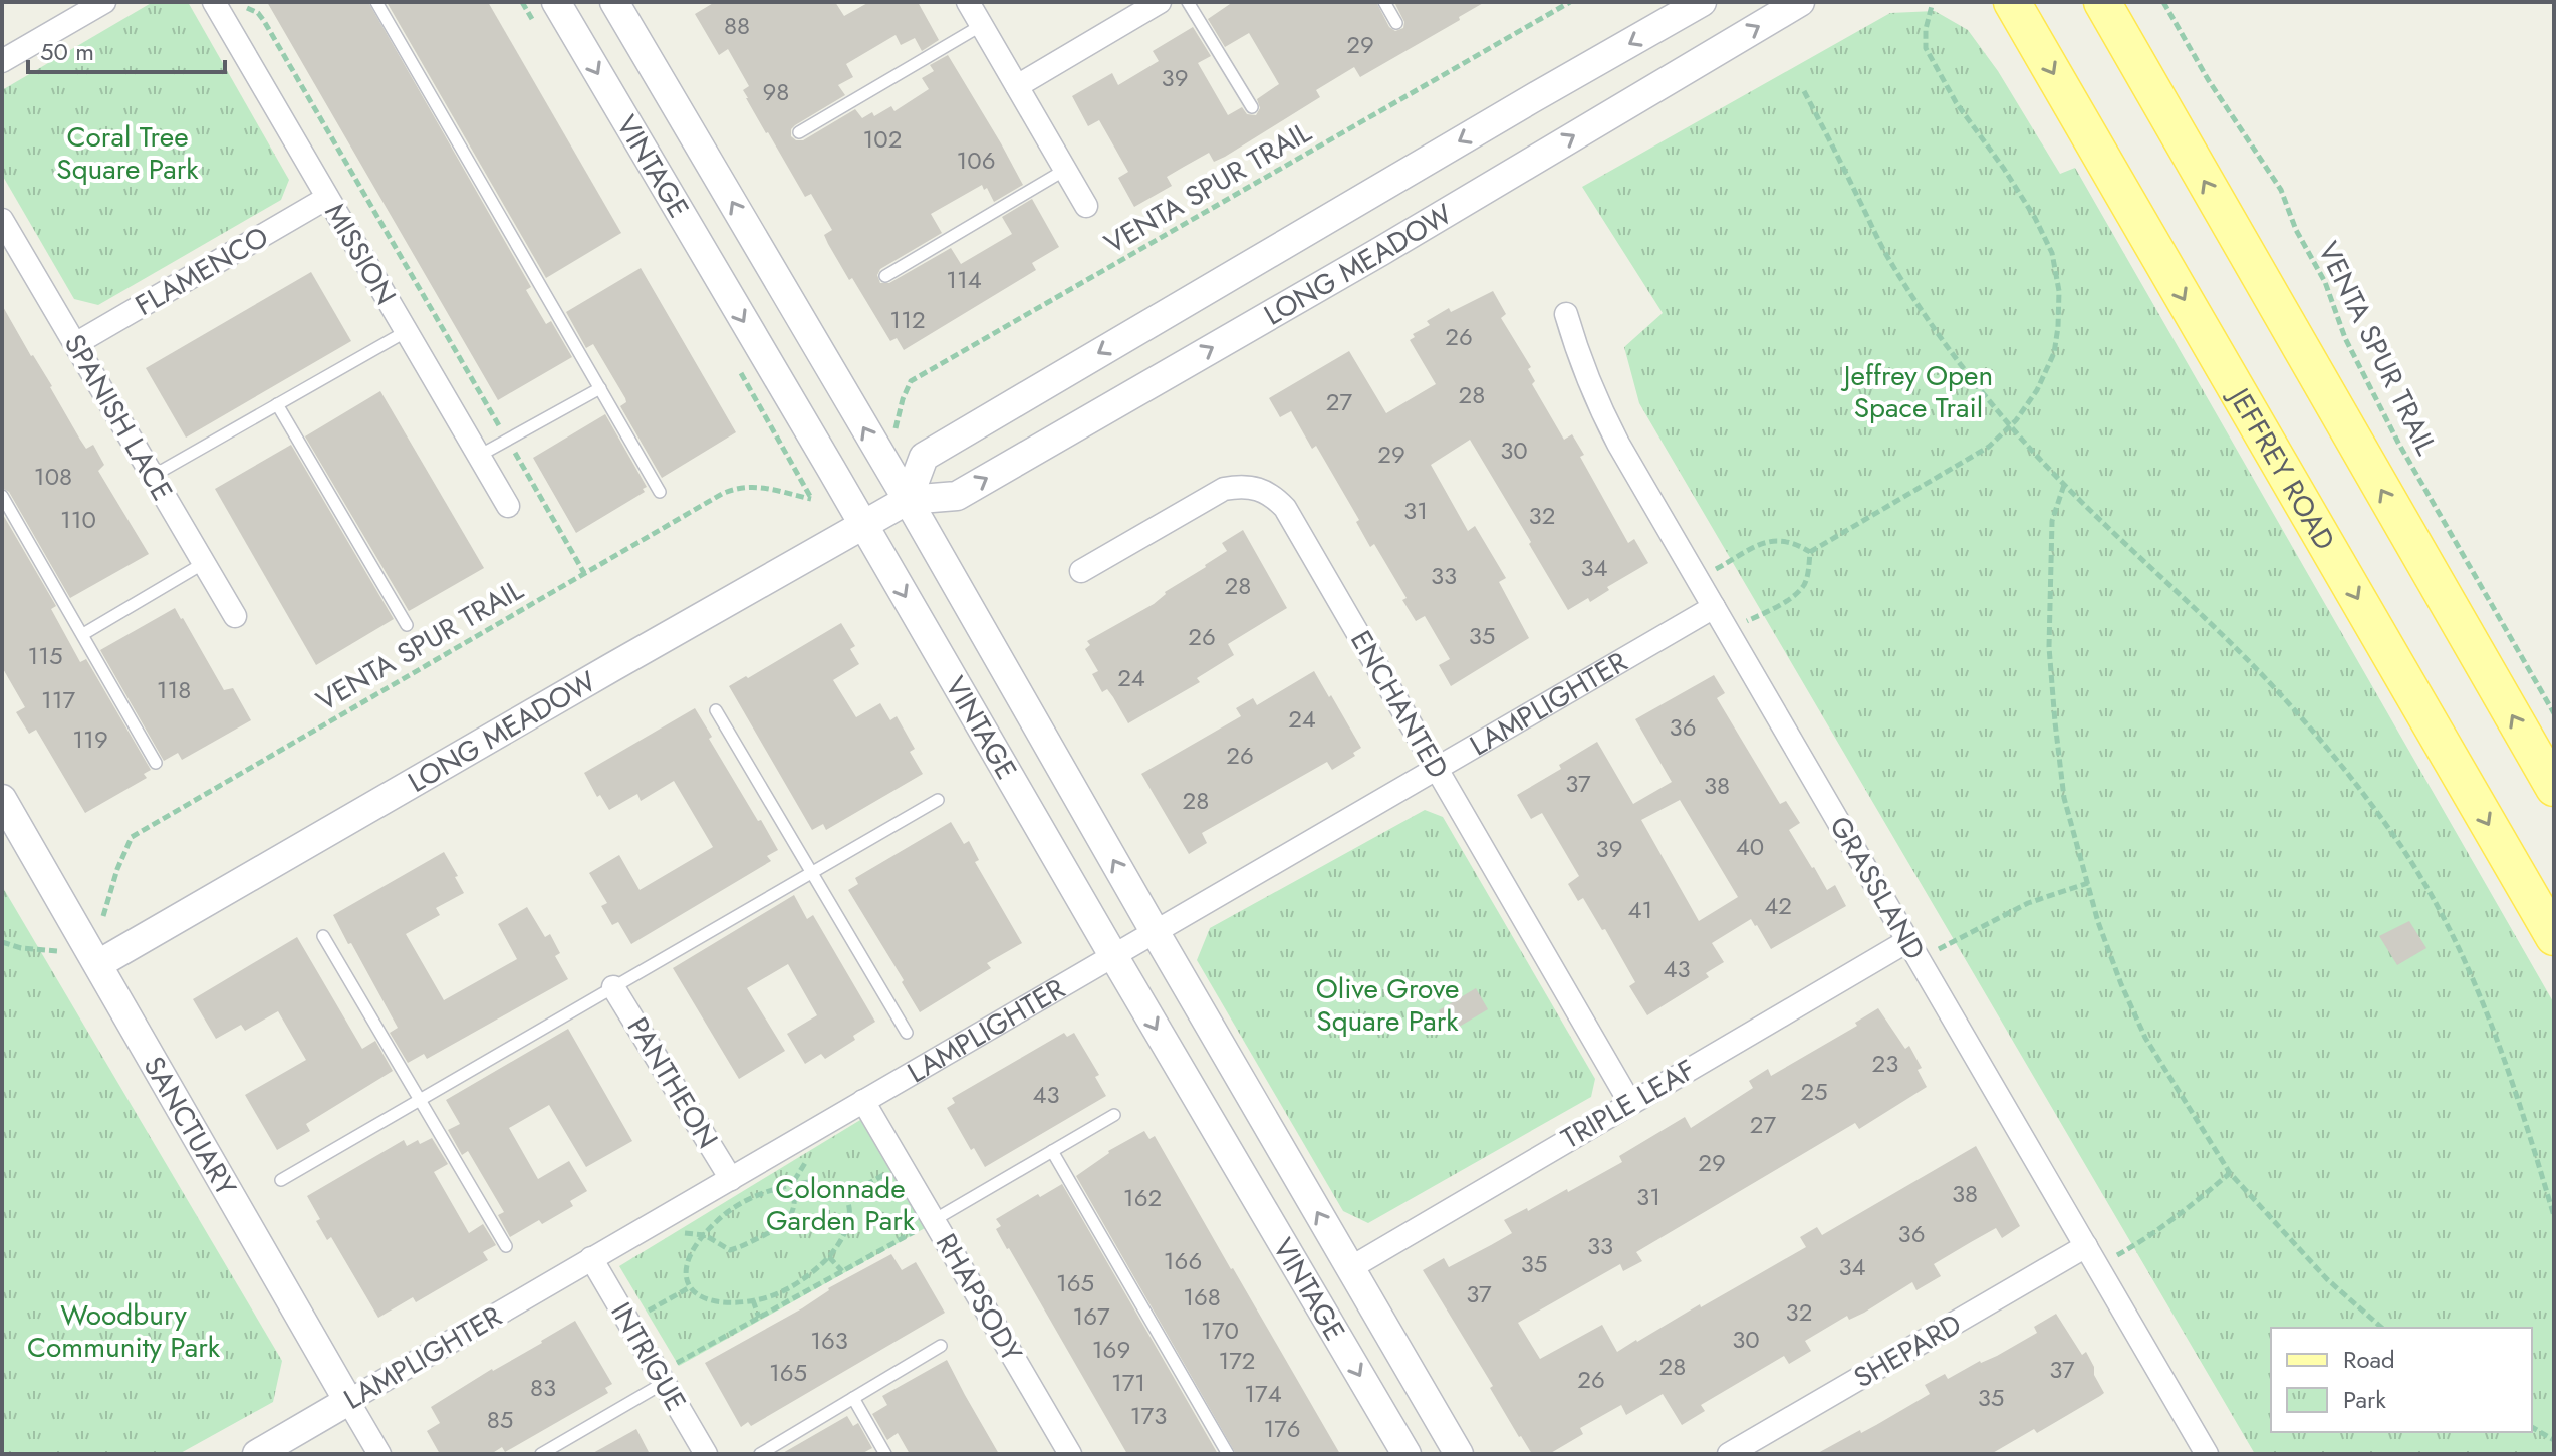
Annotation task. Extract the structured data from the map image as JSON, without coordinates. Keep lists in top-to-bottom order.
{
  "streets": {
    "main road": ["JEFFREY ROAD"],
    "street": [
      "VINTAGE",
      "MISSION",
      "LONG MEADOW",
      "FLAMENCO",
      "SPANISH LACE",
      "LAMPLIGHTER",
      "ENCHANTED",
      "GRASSLAND",
      "PANTHEON",
      "TRIPLE LEAF",
      "SANCTUARY",
      "RHAPSODY",
      "SHEPARD",
      "INTRIGUE"
    ],
    "path": ["VENTA SPUR TRAIL"]
  },
  "crossings": [
    ["VINTAGE", "LONG MEADOW"],
    ["VINTAGE", "LAMPLIGHTER"],
    ["VINTAGE", "TRIPLE LEAF"],
    ["MISSION", "FLAMENCO"],
    ["LONG MEADOW", "SANCTUARY"],
    ["FLAMENCO", "SPANISH LACE"],
    ["LAMPLIGHTER", "ENCHANTED"],
    ["LAMPLIGHTER", "GRASSLAND"],
    ["LAMPLIGHTER", "PANTHEON"],
    ["LAMPLIGHTER", "SANCTUARY"],
    ["LAMPLIGHTER", "RHAPSODY"],
    ["LAMPLIGHTER", "INTRIGUE"],
    ["ENCHANTED", "TRIPLE LEAF"],
    ["GRASSLAND", "TRIPLE LEAF"],
    ["GRASSLAND", "SHEPARD"]
  ],
  "parks": [
    "Coral Tree Square Park",
    "Jeffrey Open Space Trail",
    "Olive Grove Square Park",
    "Colonnade Garden Park",
    "Woodbury Community Park"
  ],
  "house_numbers": [
    "88",
    "29",
    "39",
    "98",
    "102",
    "106",
    "114",
    "112",
    "26",
    "28",
    "27",
    "30",
    "29",
    "108",
    "31",
    "32",
    "110",
    "34",
    "33",
    "28",
    "35",
    "26",
    "115",
    "24",
    "118",
    "117",
    "24",
    "36",
    "119",
    "26",
    "37",
    "38",
    "28",
    "40",
    "39",
    "42",
    "41",
    "43",
    "23",
    "25",
    "43",
    "27",
    "29",
    "38",
    "31",
    "162",
    "36",
    "33",
    "166",
    "35",
    "34",
    "165",
    "37",
    "168",
    "32",
    "167",
    "170",
    "30",
    "163",
    "169",
    "172",
    "28",
    "37",
    "165",
    "26",
    "171",
    "83",
    "174",
    "35",
    "173",
    "85",
    "176"
  ],
  "legend": ["Road", "Park"],
  "scale_bar": "50 m"
}
